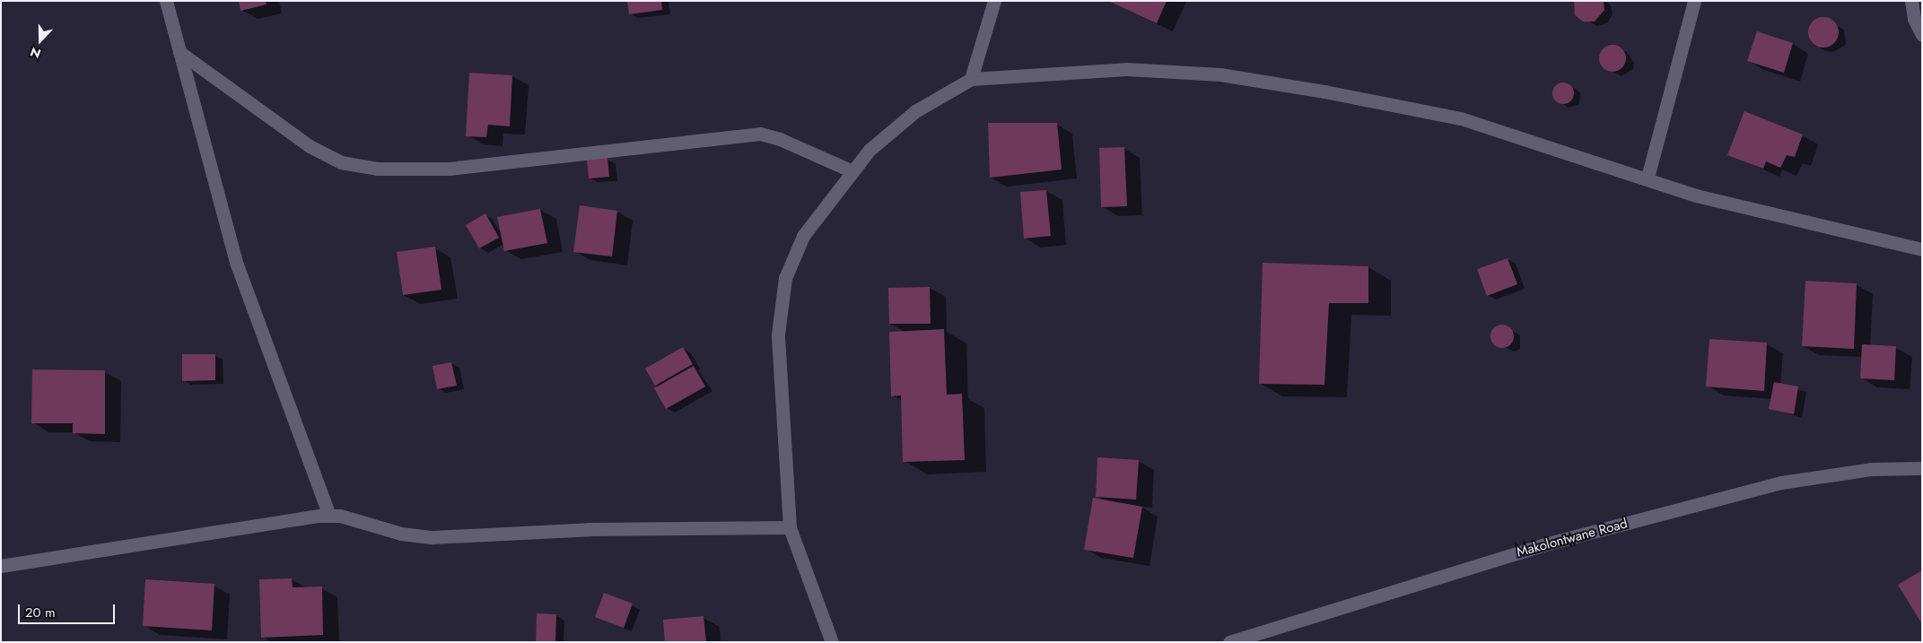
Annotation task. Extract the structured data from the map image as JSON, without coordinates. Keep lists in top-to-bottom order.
{
  "streets": {
    "street": ["Makolontwane Road"]
  },
  "scale_bar": "20 m",
  "north": "bottom"
}
